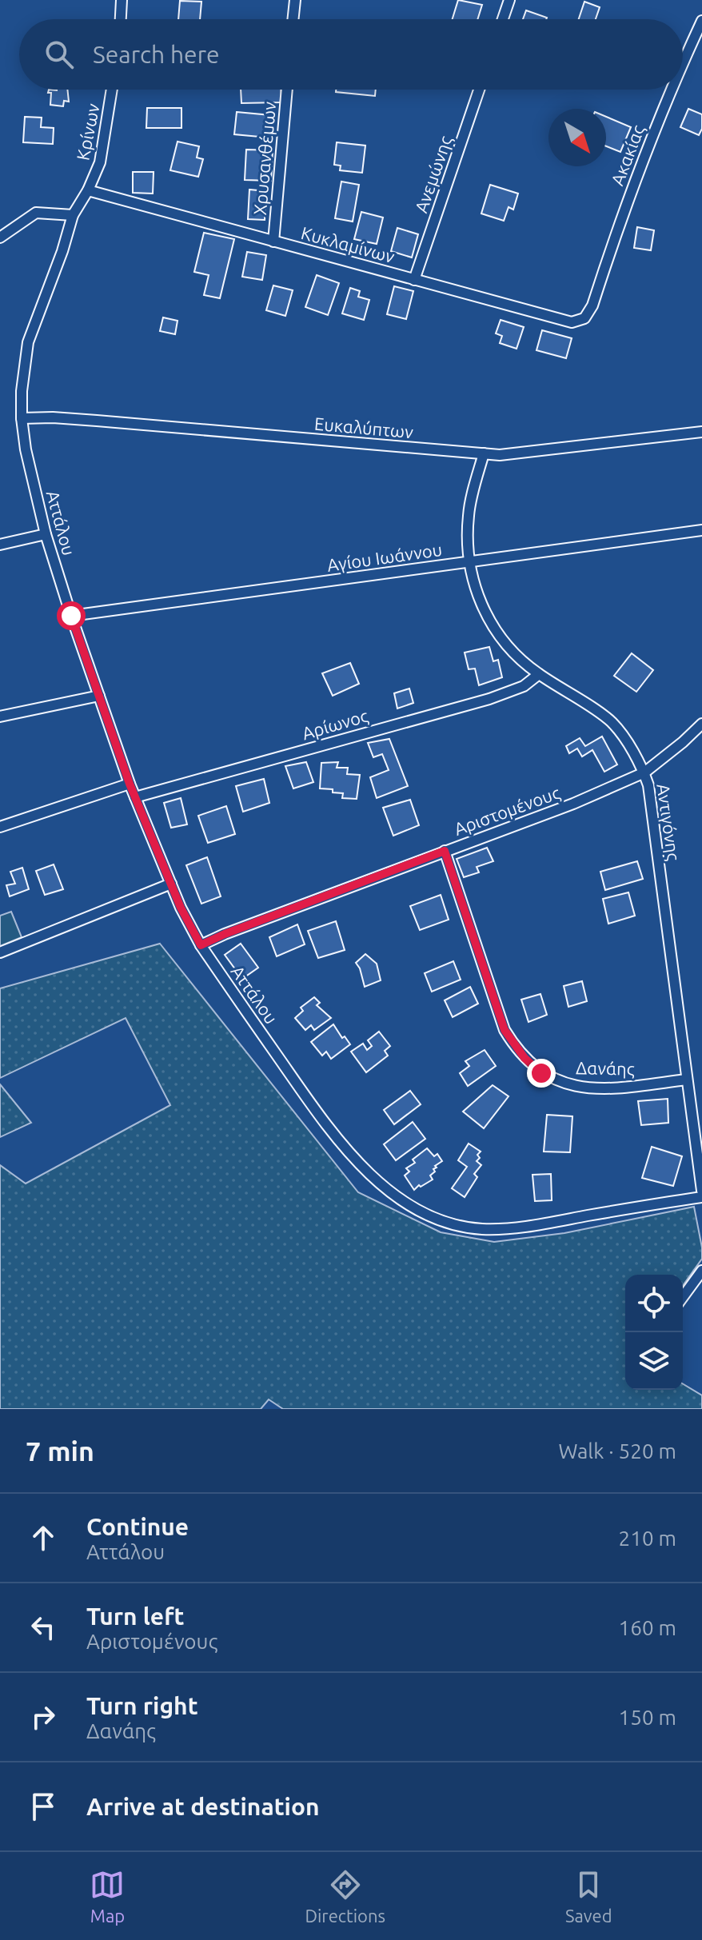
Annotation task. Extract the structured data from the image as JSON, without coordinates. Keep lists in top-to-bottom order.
{
  "streets": {
    "street": [
      "Κρίνων",
      "Ακακίας",
      "Χρυσανθέμων",
      "Ανεμώνης",
      "Κυκλαμίνων",
      "Ευκαλύπτων",
      "Αττάλου",
      "Αγίου Ιωάννου",
      "Αρίωνος",
      "Αριστομένους",
      "Αντιγόνης",
      "Δανάης"
    ]
  },
  "crossings": [
    ["Κρίνων", "Κυκλαμίνων"],
    ["Κρίνων", "Αττάλου"],
    ["Ακακίας", "Κυκλαμίνων"],
    ["Χρυσανθέμων", "Κυκλαμίνων"],
    ["Ανεμώνης", "Κυκλαμίνων"],
    ["Κυκλαμίνων", "Αττάλου"],
    ["Ευκαλύπτων", "Αττάλου"],
    ["Ευκαλύπτων", "Αντιγόνης"],
    ["Αττάλου", "Αγίου Ιωάννου"],
    ["Αττάλου", "Αρίωνος"],
    ["Αττάλου", "Αριστομένους"],
    ["Αγίου Ιωάννου", "Αντιγόνης"],
    ["Αρίωνος", "Αντιγόνης"],
    ["Αριστομένους", "Αντιγόνης"],
    ["Αριστομένους", "Δανάης"],
    ["Αντιγόνης", "Δανάης"]
  ],
  "north": "bottom right",
  "page": {
    "search": "Search here",
    "heading": ["7 min", "Walk · 520 m"],
    "list": [
      ["Continue", "Αττάλου", "210 m"],
      ["Turn left", "Αριστομένους", "160 m"],
      ["Turn right", "Δανάης", "150 m"],
      "Arrive at destination"
    ],
    "nav": ["Map", "Directions", "Saved"]
  }
}
